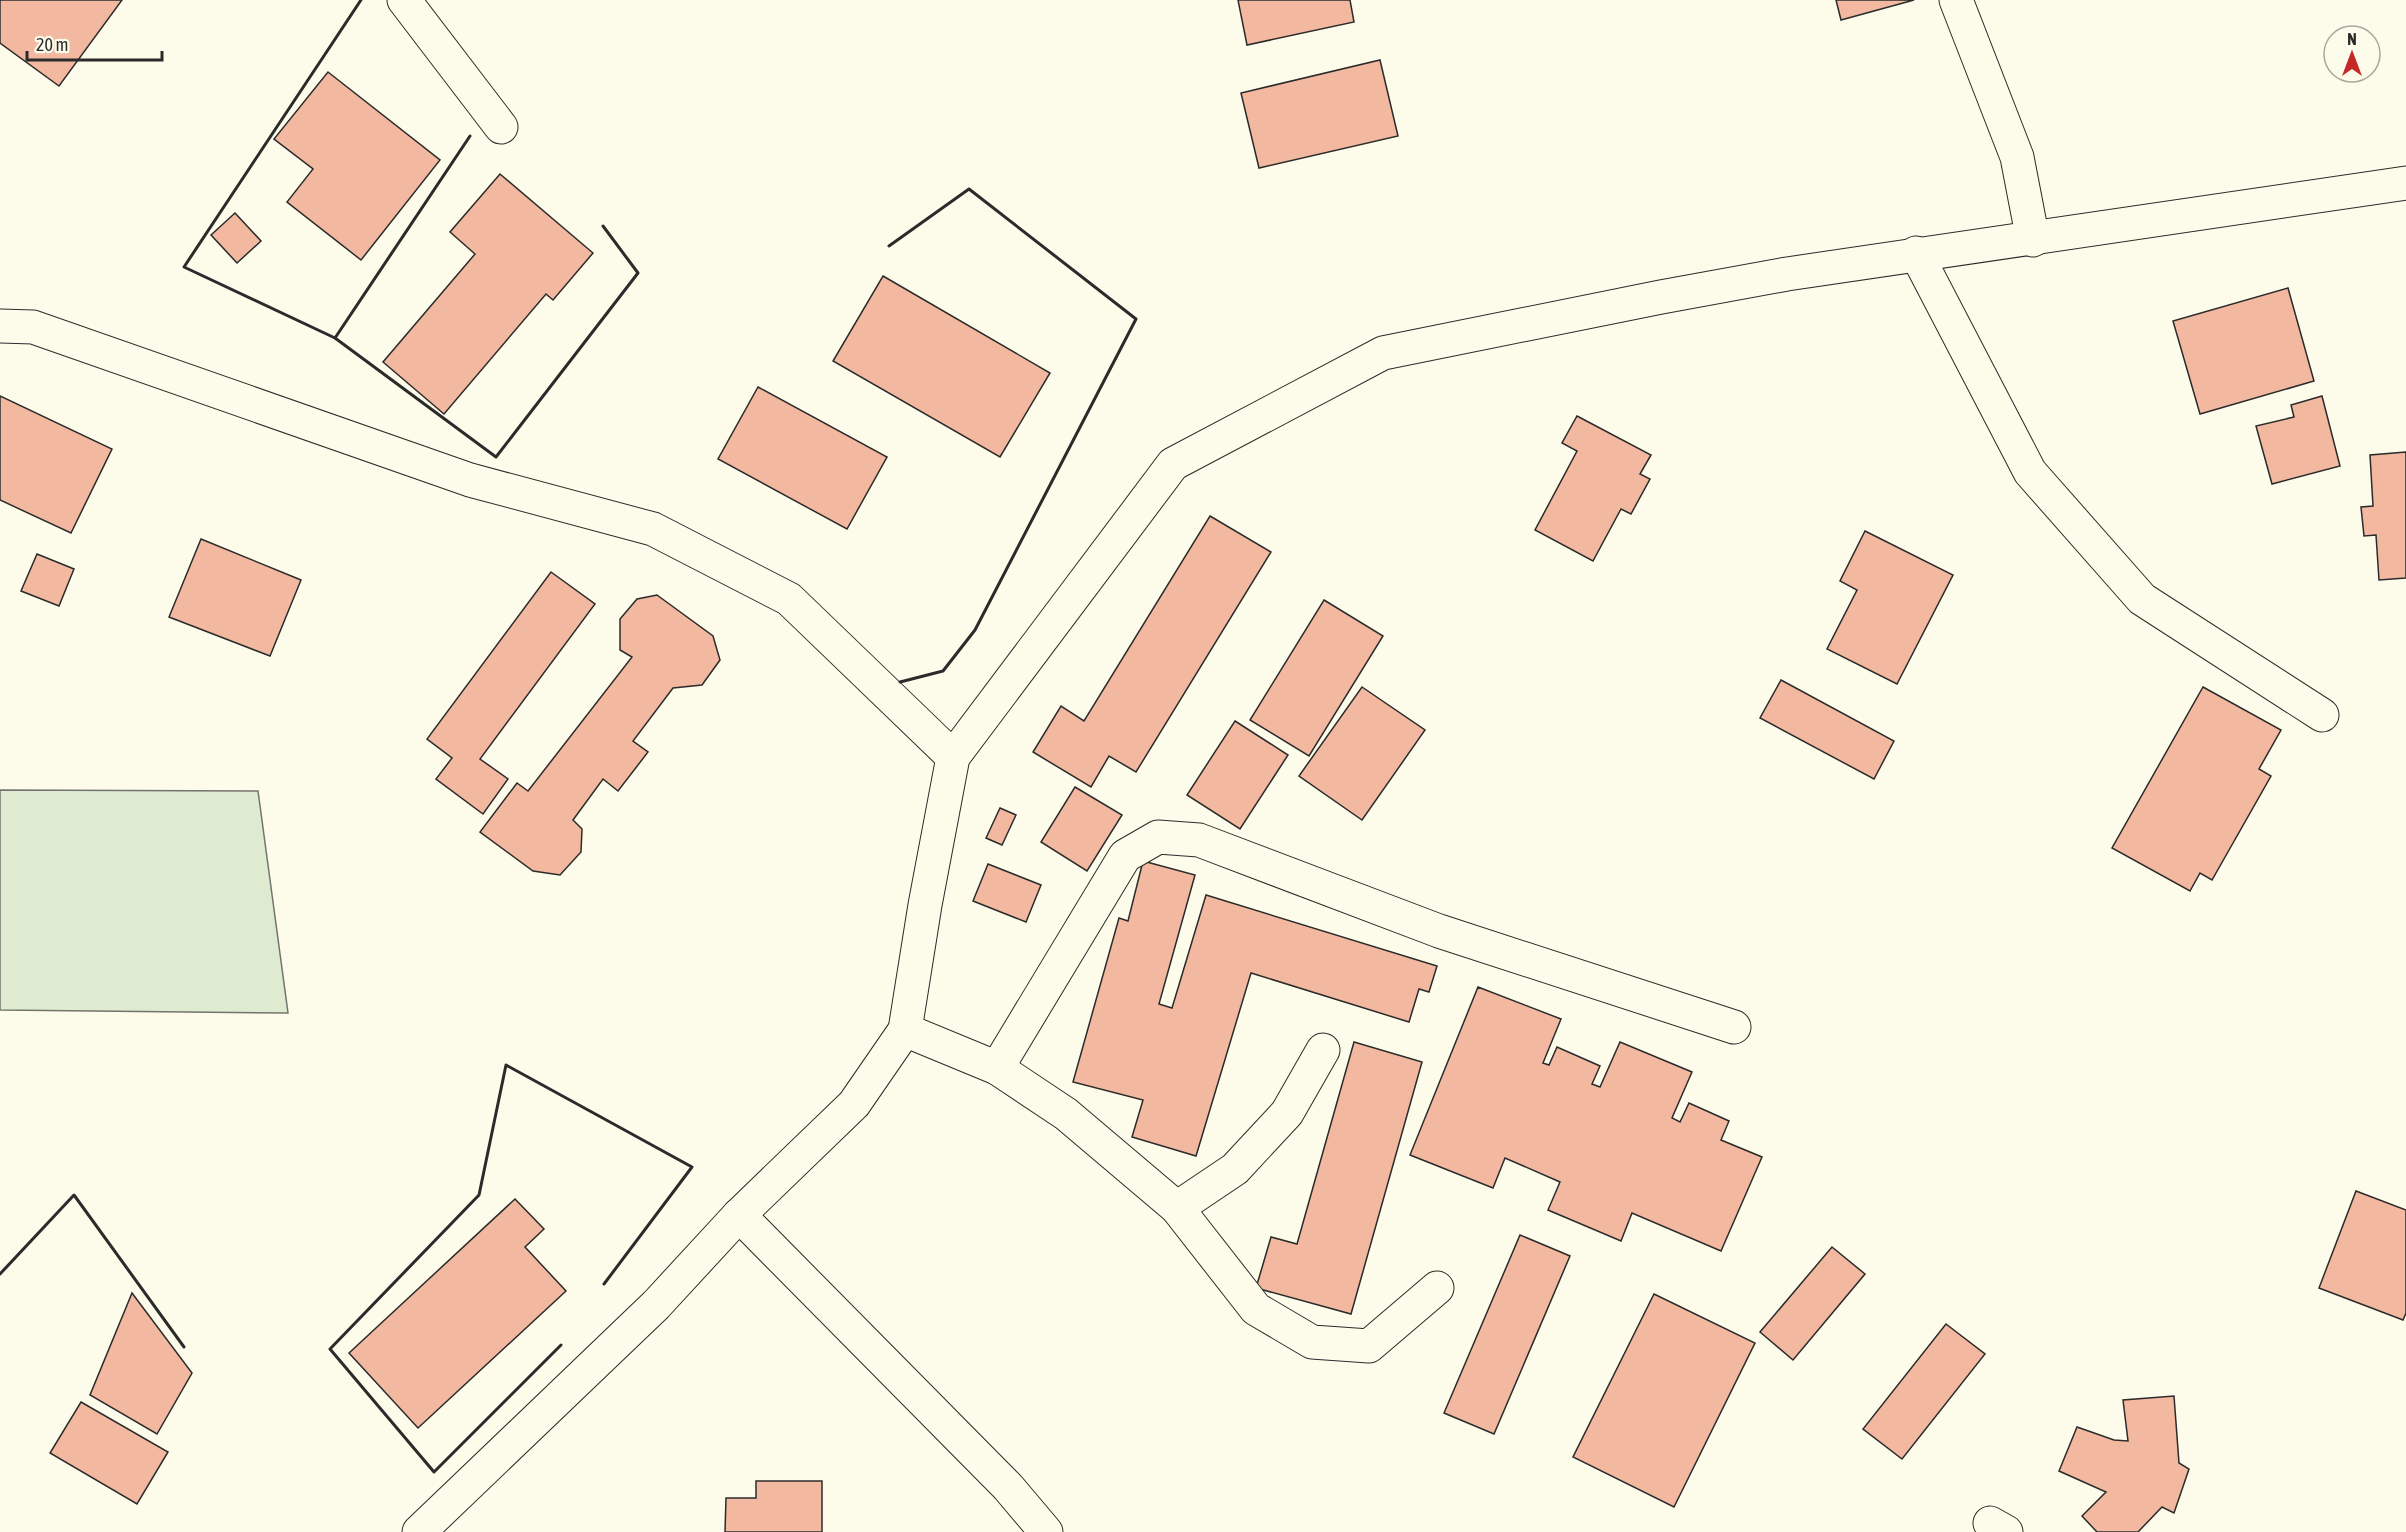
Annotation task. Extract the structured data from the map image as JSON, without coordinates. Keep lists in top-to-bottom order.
{
  "scale_bar": "20 m",
  "north": "top"
}
